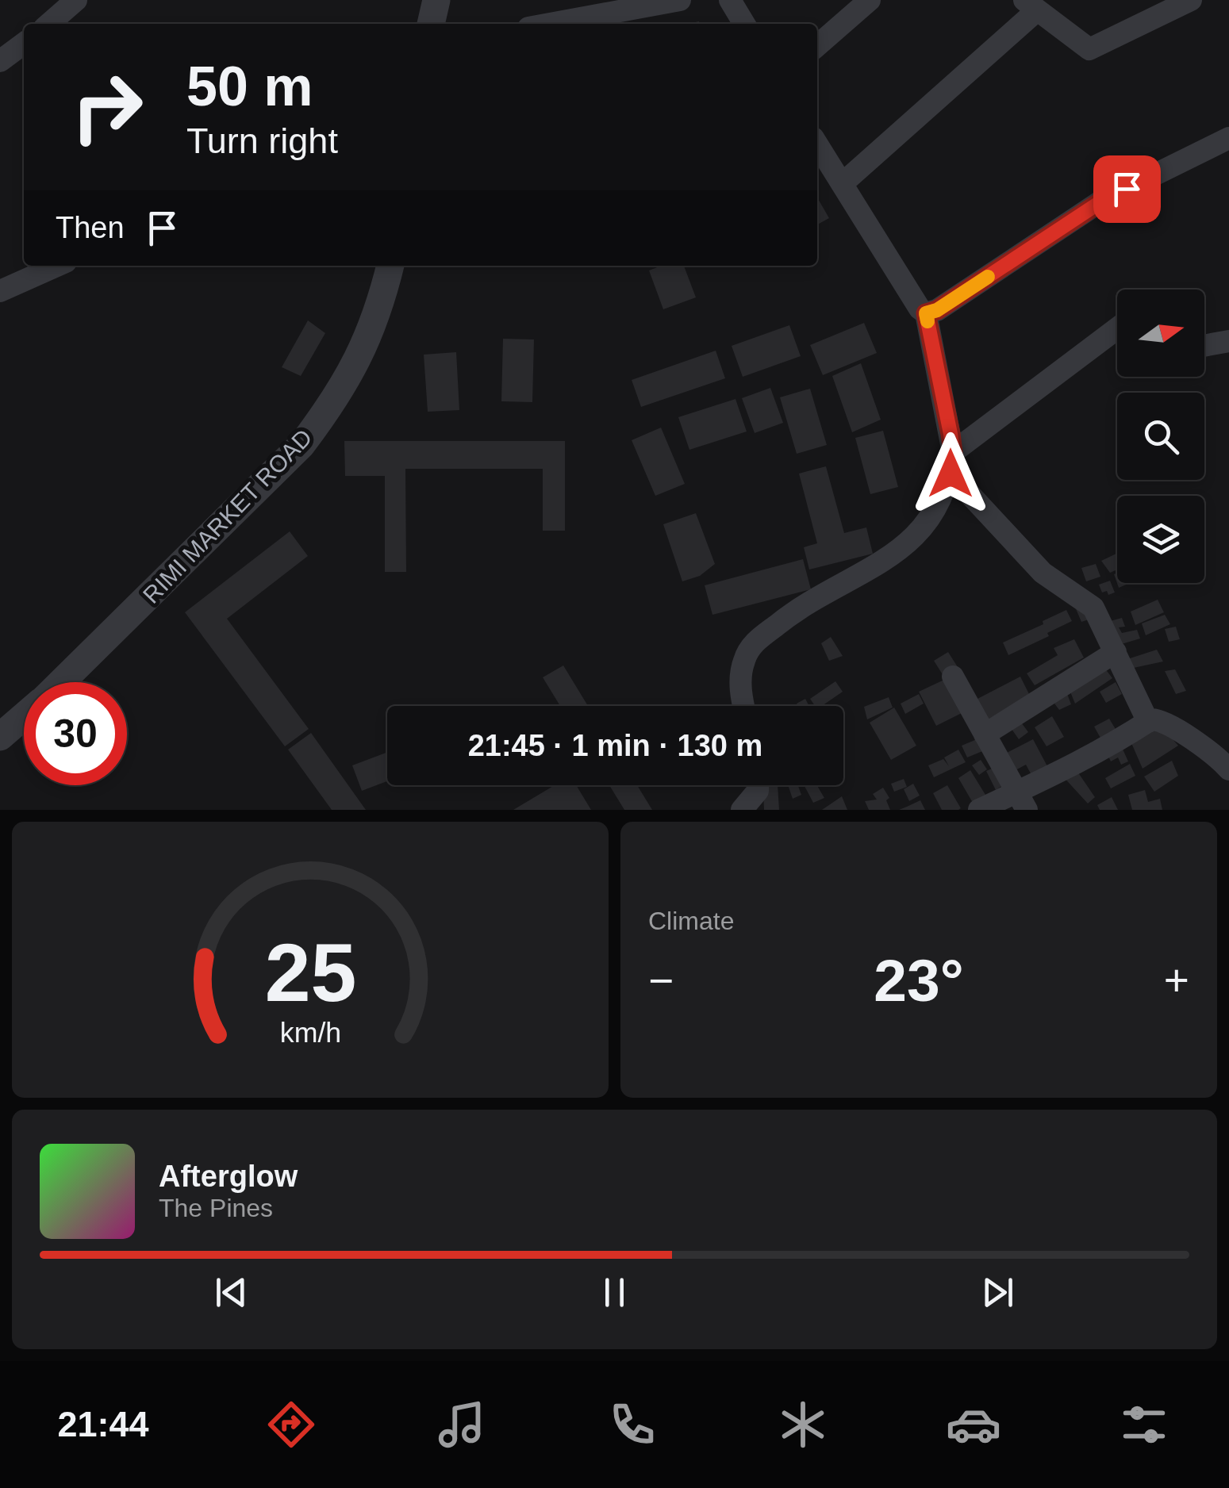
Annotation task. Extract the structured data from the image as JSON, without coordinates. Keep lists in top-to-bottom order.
{
  "streets": {
    "street": ["RIMI MARKET ROAD"]
  },
  "north": "right",
  "page": {
    "turn": ["50 m", "Turn right"],
    "then": "Then",
    "limit": "30",
    "trip": "21:45 · 1 min · 130 m",
    "tile": "Climate",
    "heat": ["−", "23°", "+"],
    "song": ["Afterglow", "The Pines"],
    "tabs": "21:44",
    "gauge": ["25", "km/h"]
  }
}
